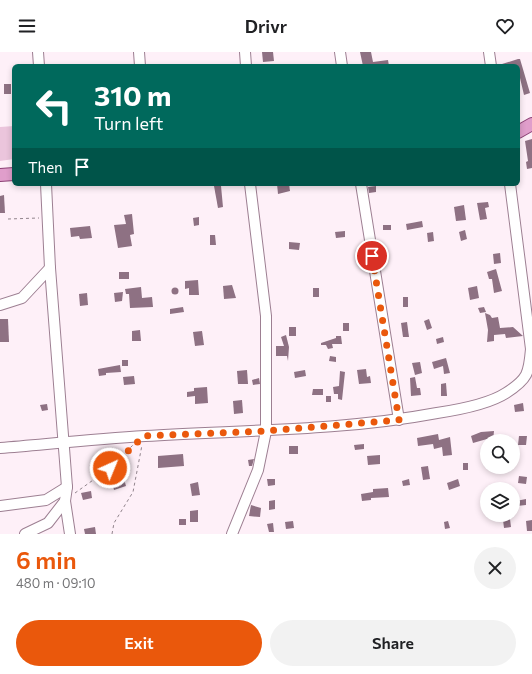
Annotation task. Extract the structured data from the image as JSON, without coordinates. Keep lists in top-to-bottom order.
{
  "page": {
    "header": "Drivr",
    "turn": ["310 m", "Turn left"],
    "then": "Then",
    "heading": ["6 min", "480 m · 09:10"],
    "buttons": ["Exit", "Share"]
  }
}
